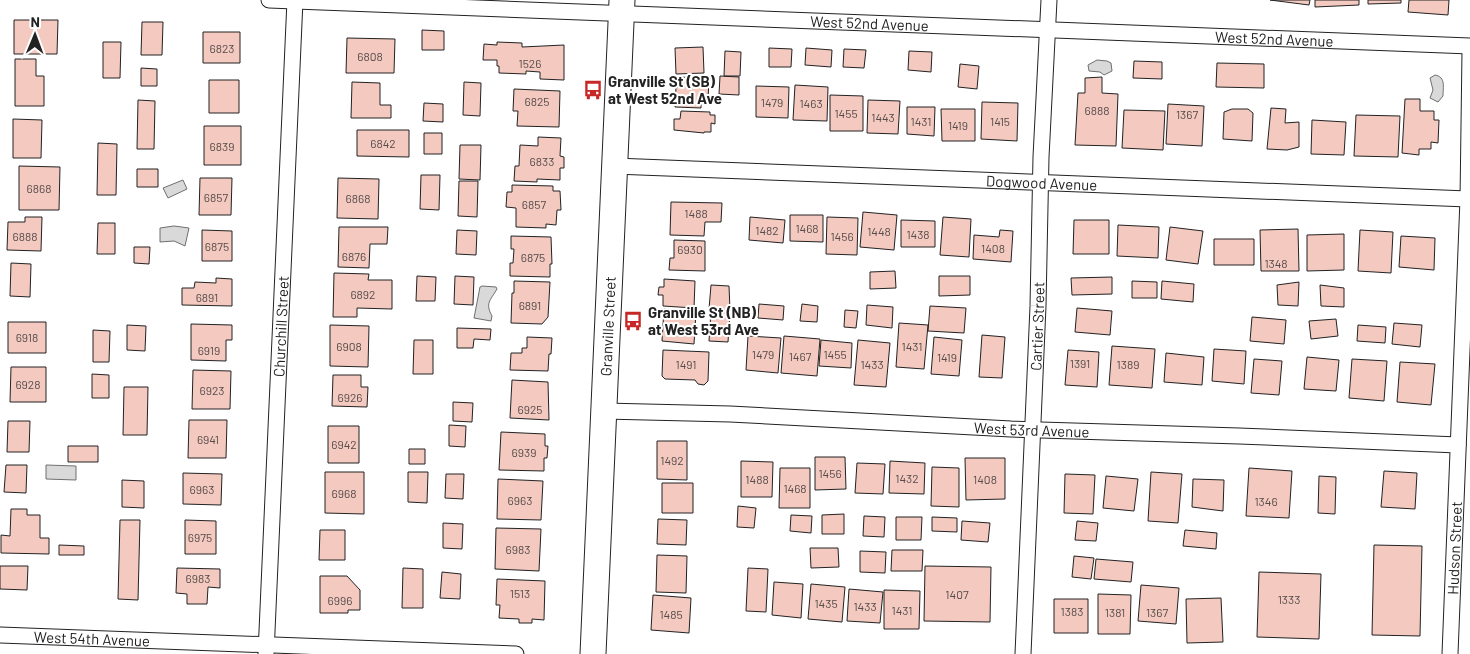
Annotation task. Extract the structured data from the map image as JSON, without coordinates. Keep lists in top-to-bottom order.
{
  "streets": {
    "highway": ["Granville Street"],
    "street": [
      "West 52nd Avenue",
      "Dogwood Avenue",
      "Churchill Street",
      "Cartier Street",
      "West 53rd Avenue",
      "Hudson Street",
      "West 54th Avenue"
    ]
  },
  "crossings": [
    ["West 52nd Avenue", "Churchill Street"],
    ["West 52nd Avenue", "Granville Street"],
    ["West 52nd Avenue", "Cartier Street"],
    ["Dogwood Avenue", "Granville Street"],
    ["Dogwood Avenue", "Cartier Street"],
    ["Dogwood Avenue", "Hudson Street"],
    ["Churchill Street", "West 54th Avenue"],
    ["Granville Street", "West 53rd Avenue"],
    ["Cartier Street", "West 53rd Avenue"],
    ["West 53rd Avenue", "Hudson Street"]
  ],
  "places": {
    "bus stop": ["Granville St (SB) at West 52nd Ave", "Granville St (NB) at West 53rd Ave"]
  },
  "house_numbers": [
    "6823",
    "6808",
    "1526",
    "6825",
    "1479",
    "1463",
    "6888",
    "1455",
    "1367",
    "1443",
    "1431",
    "1415",
    "1419",
    "6842",
    "6839",
    "6833",
    "6868",
    "6857",
    "6868",
    "6857",
    "1488",
    "1468",
    "1482",
    "1448",
    "1438",
    "6888",
    "1456",
    "6875",
    "1408",
    "6930",
    "6876",
    "6875",
    "1348",
    "6892",
    "6891",
    "6891",
    "6918",
    "6908",
    "1431",
    "6919",
    "1479",
    "1455",
    "1467",
    "1419",
    "1391",
    "1491",
    "1433",
    "1389",
    "6928",
    "6923",
    "6926",
    "6925",
    "6941",
    "6942",
    "6939",
    "1492",
    "1456",
    "1432",
    "1488",
    "1408",
    "1468",
    "6963",
    "6968",
    "6963",
    "1346",
    "6975",
    "6983",
    "6983",
    "1513",
    "1407",
    "1333",
    "6996",
    "1435",
    "1433",
    "1431",
    "1383",
    "1381",
    "1367",
    "1485"
  ],
  "north": "top"
}
